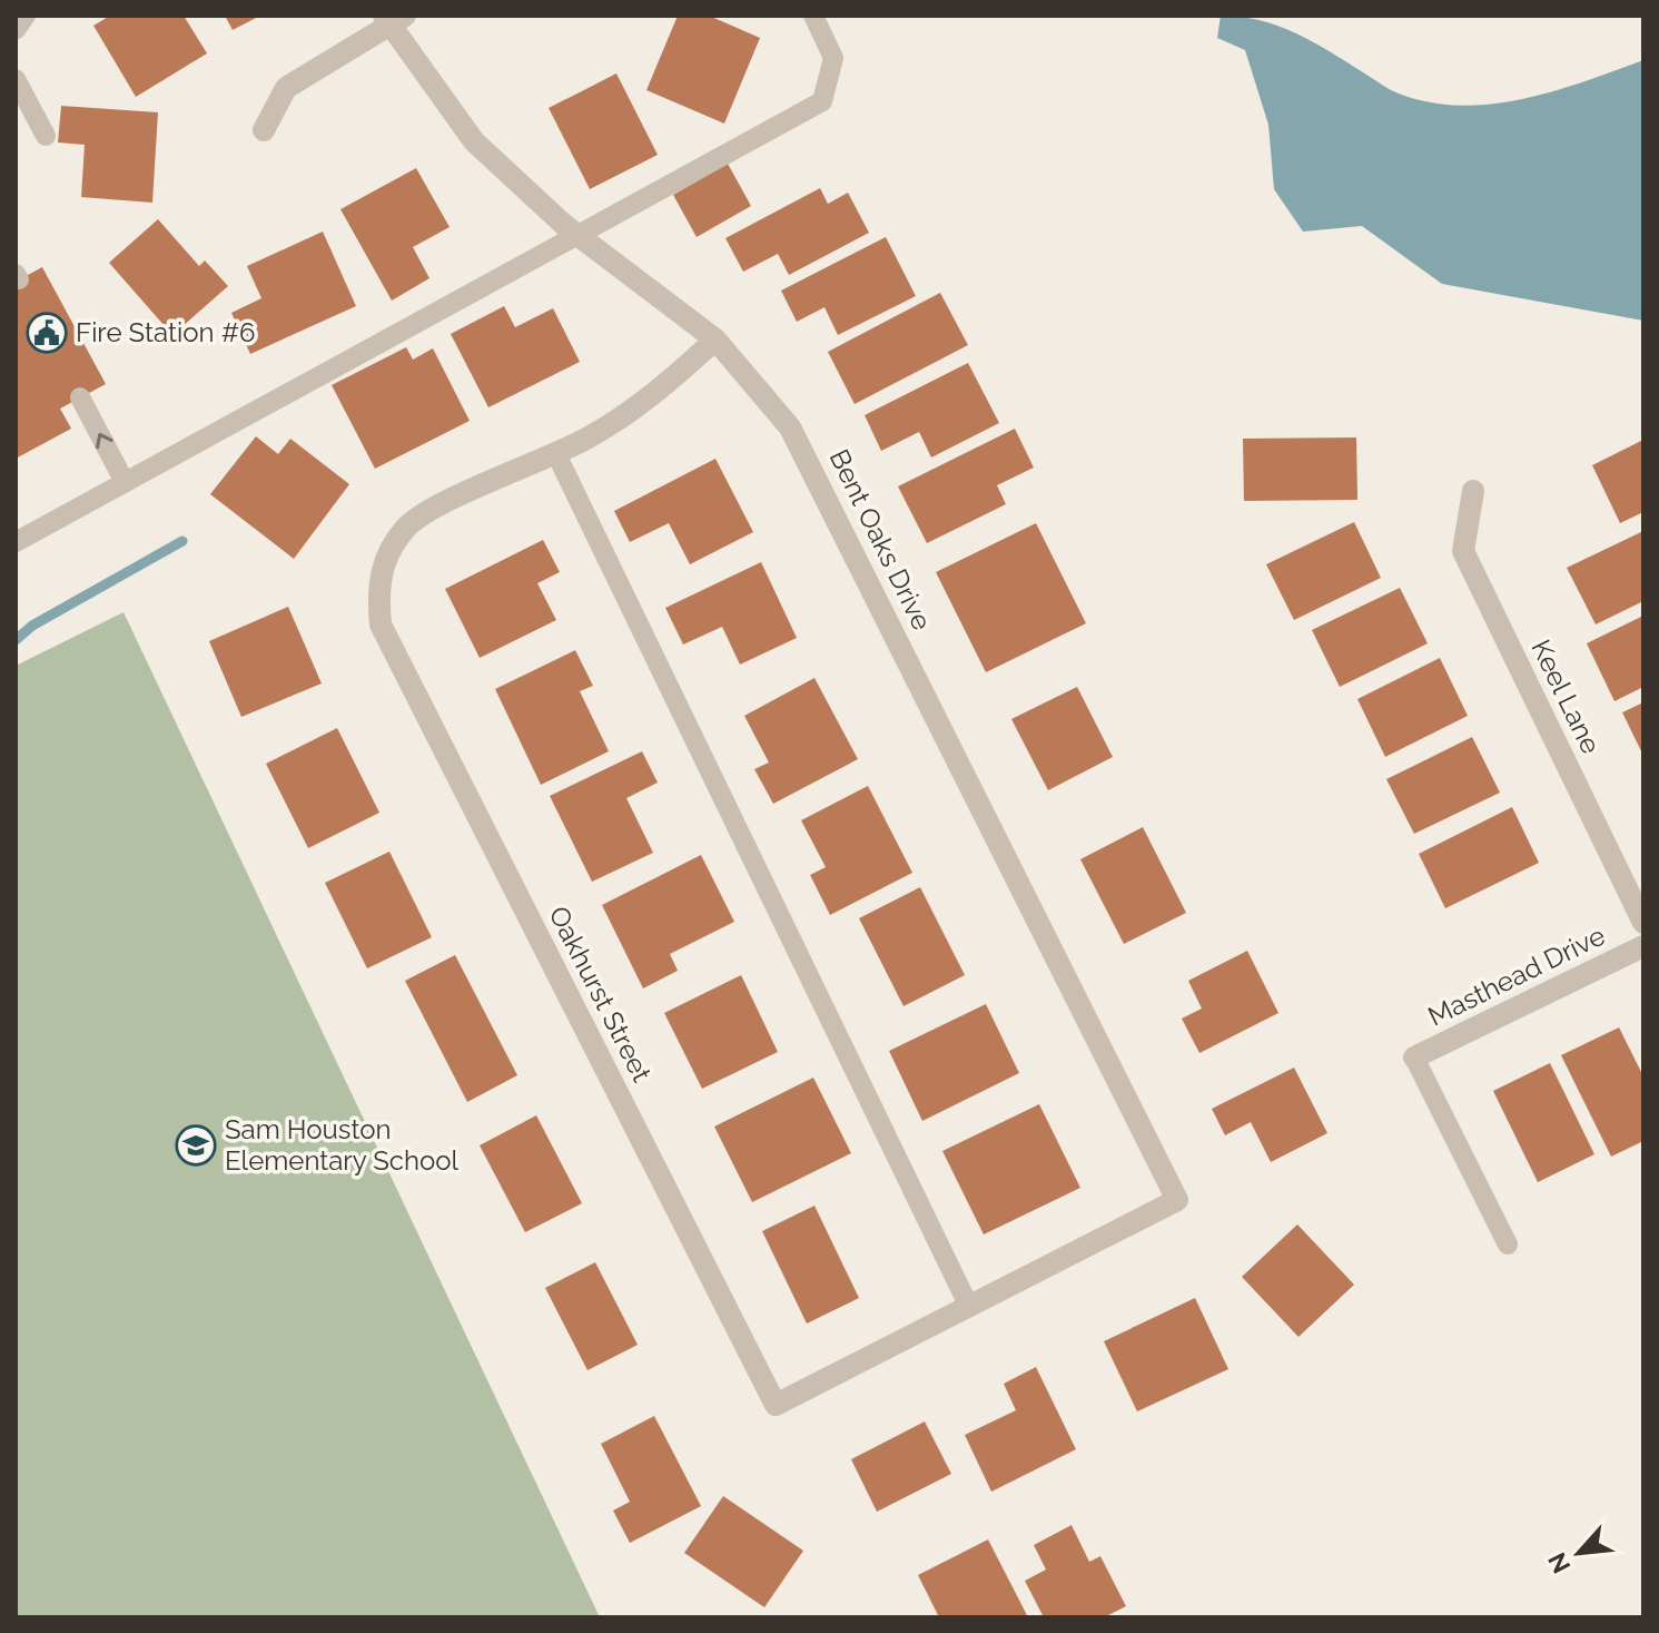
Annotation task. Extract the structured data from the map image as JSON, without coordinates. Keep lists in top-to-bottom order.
{
  "streets": {
    "street": [
      "Bent Oaks Drive",
      "Keel Lane",
      "Masthead Drive",
      "Oakhurst Street"
    ]
  },
  "crossings": [
    ["Bent Oaks Drive", "Oakhurst Street"]
  ],
  "places": {
    "public building": ["Fire Station #6"],
    "school or university": ["Sam Houston Elementary School"]
  },
  "north": "bottom left"
}
